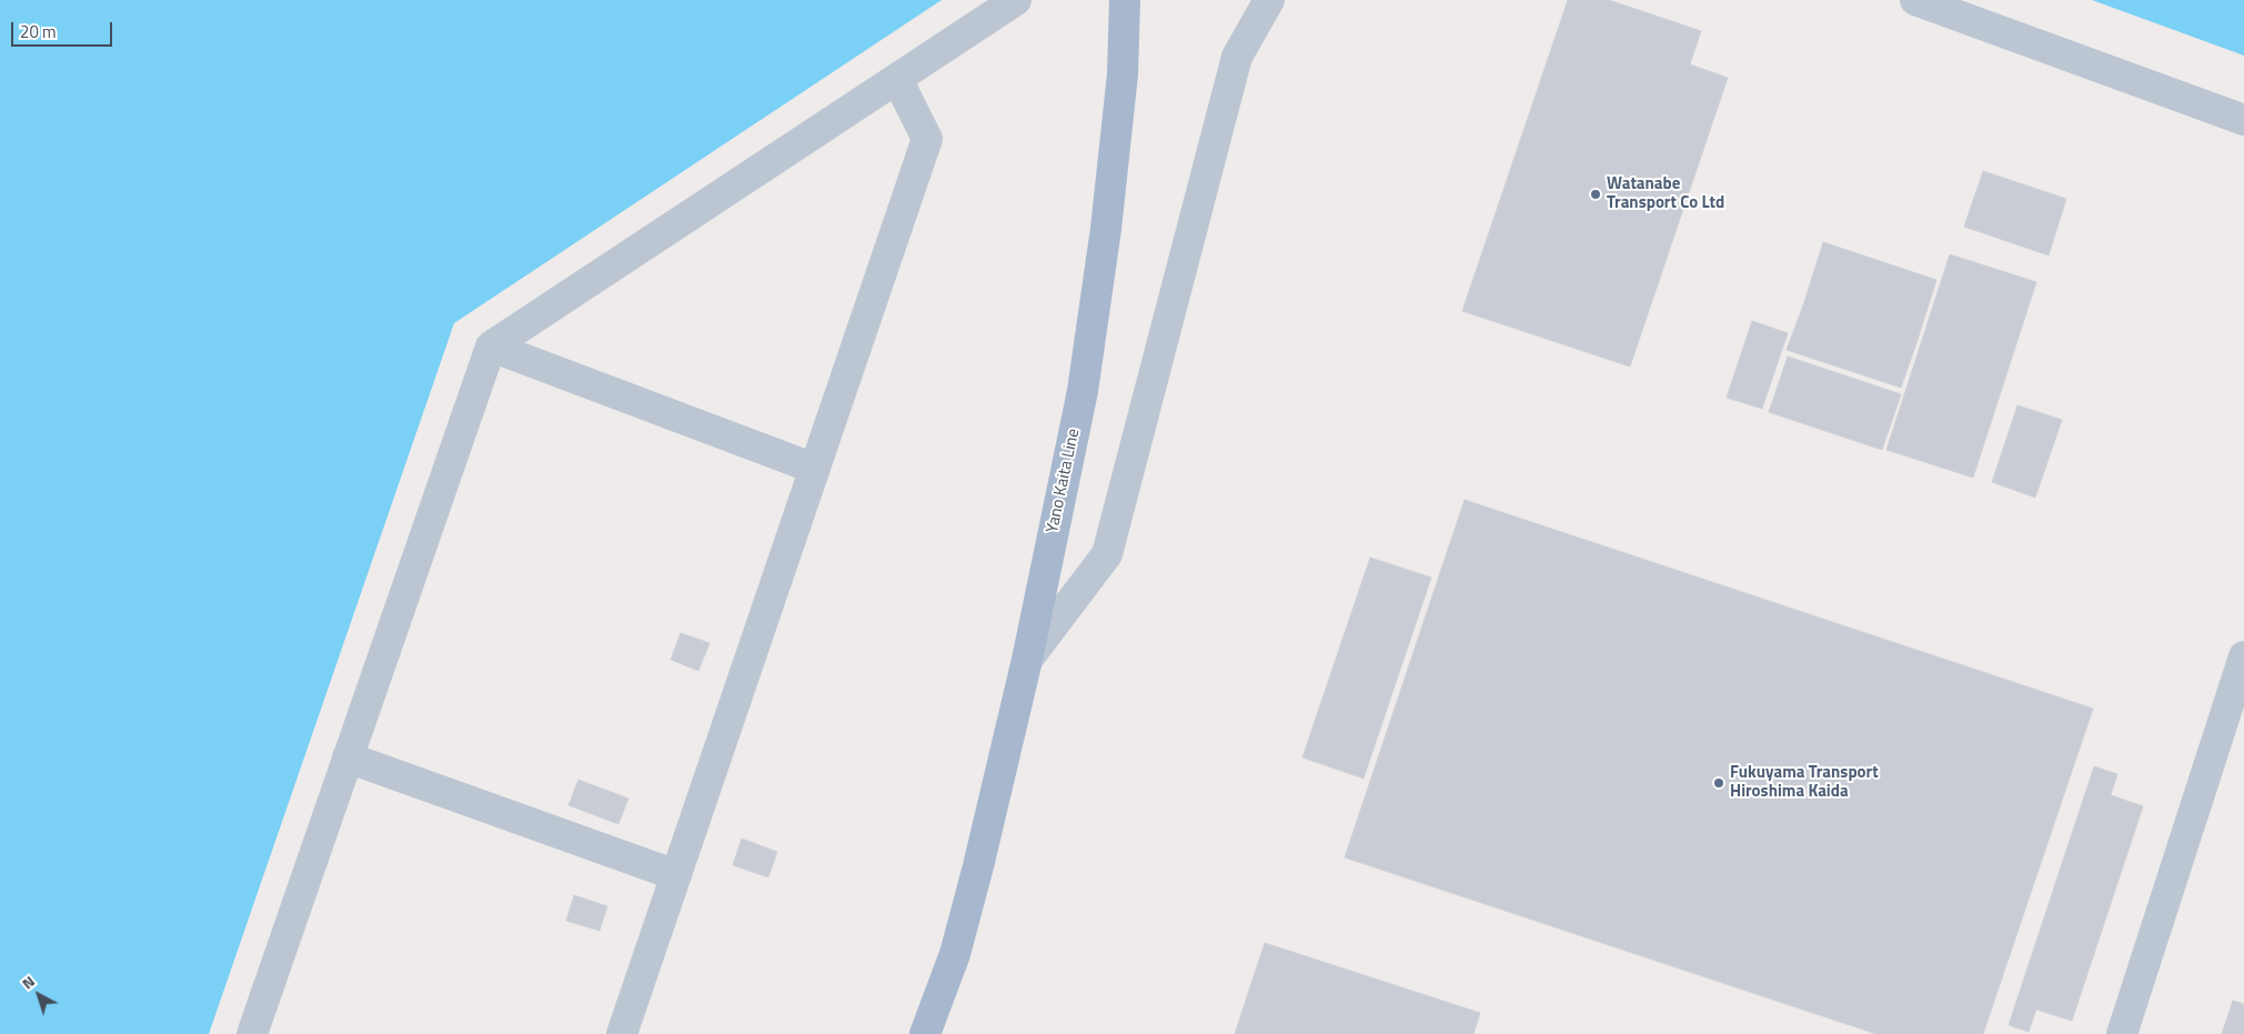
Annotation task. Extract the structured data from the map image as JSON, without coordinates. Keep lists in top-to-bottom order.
{
  "streets": {
    "main road": ["Yano Kaita Line"]
  },
  "places": ["Watanabe Transport Co Ltd", "Fukuyama Transport Hiroshima Kaida"],
  "scale_bar": "20 m",
  "north": "top left"
}
